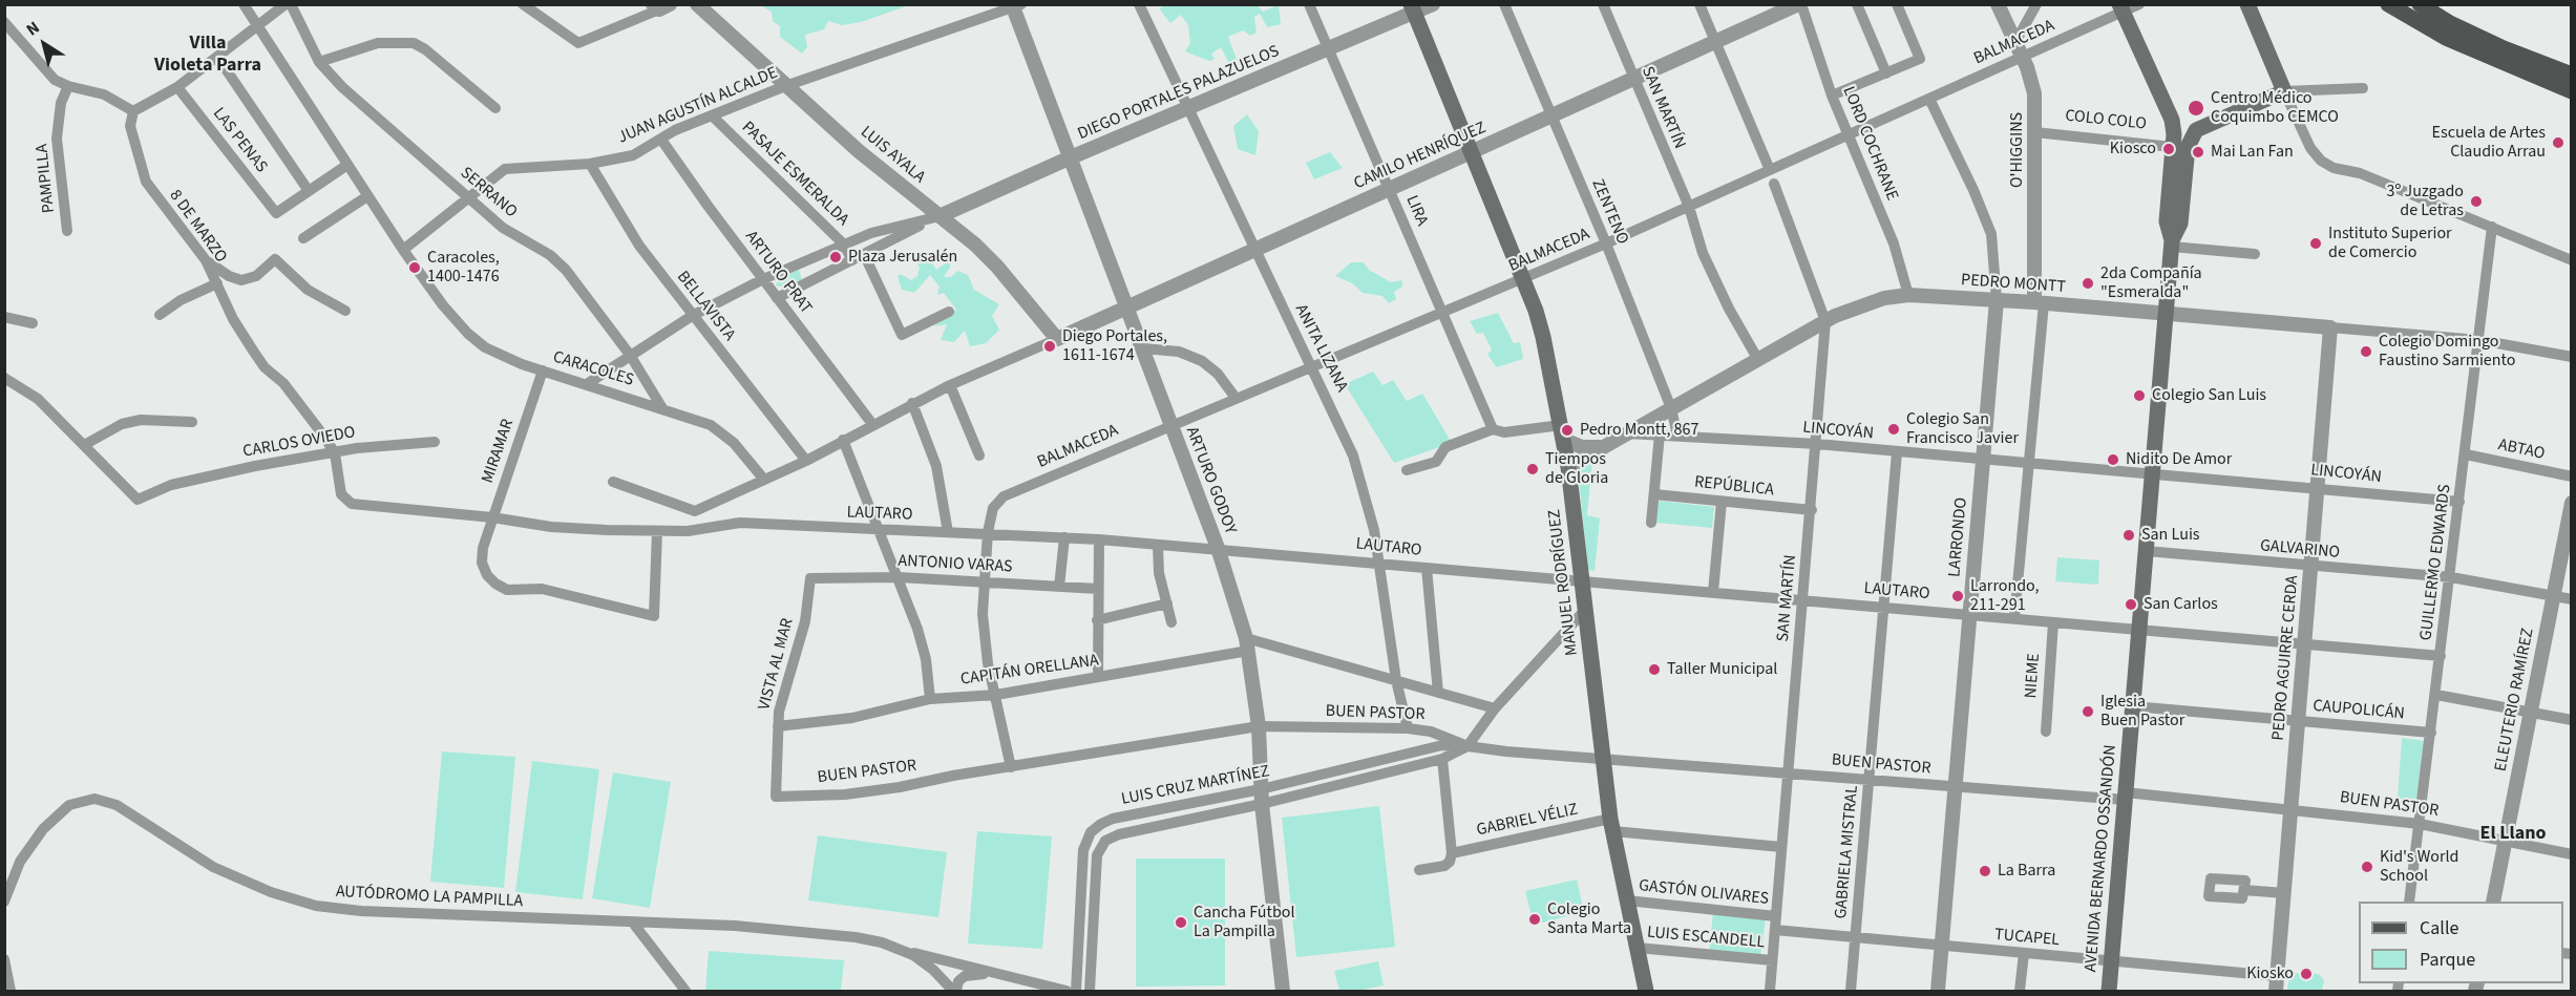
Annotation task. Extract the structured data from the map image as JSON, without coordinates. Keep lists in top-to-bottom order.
{
  "streets": {
    "main road": ["MANUEL RODRÍGUEZ", "AVENIDA BERNARDO OSSANDÓN"],
    "street": [
      "BALMACEDA",
      "DIEGO PORTALES PALAZUELOS",
      "JUAN AGUSTÍN ALCALDE",
      "SAN MARTÍN",
      "COLO COLO",
      "LAS PENAS",
      "LORD COCHRANE",
      "O'HIGGINS",
      "LUIS AYALA",
      "CAMILO HENRÍQUEZ",
      "PASAJE ESMERALDA",
      "PAMPILLA",
      "SERRANO",
      "LIRA",
      "ZENTENO",
      "8 DE MARZO",
      "ARTURO PRAT",
      "PEDRO MONTT",
      "BELLAVISTA",
      "ANITA LIZANA",
      "CARACOLES",
      "LINCOYÁN",
      "CARLOS OVIEDO",
      "ABTAO",
      "MIRAMAR",
      "ARTURO GODOY",
      "REPÚBLICA",
      "LAUTARO",
      "LARRONDO",
      "GALVARINO",
      "GUILLERMO EDWARDS",
      "ANTONIO VARAS",
      "PEDRO AGUIRRE CERDA",
      "VISTA AL MAR",
      "CAPITÁN ORELLANA",
      "NIEME",
      "ELEUTERIO RAMÍREZ",
      "CAUPOLICÁN",
      "BUEN PASTOR",
      "LUIS CRUZ MARTÍNEZ",
      "GABRIEL VÉLIZ",
      "GABRIELA MISTRAL",
      "GASTÓN OLIVARES",
      "AUTÓDROMO LA PAMPILLA",
      "LUIS ESCANDELL",
      "TUCAPEL"
    ]
  },
  "crossings": [
    ["BALMACEDA", "SAN MARTÍN"],
    ["BALMACEDA", "LORD COCHRANE"],
    ["BALMACEDA", "O'HIGGINS"],
    ["BALMACEDA", "LIRA"],
    ["BALMACEDA", "ZENTENO"],
    ["BALMACEDA", "ANITA LIZANA"],
    ["BALMACEDA", "ARTURO GODOY"],
    ["BALMACEDA", "LAUTARO"],
    ["BALMACEDA", "LARRONDO"],
    ["BALMACEDA", "MANUEL RODRÍGUEZ"],
    ["BALMACEDA", "AVENIDA BERNARDO OSSANDÓN"],
    ["DIEGO PORTALES PALAZUELOS", "LUIS AYALA"],
    ["DIEGO PORTALES PALAZUELOS", "PASAJE ESMERALDA"],
    ["DIEGO PORTALES PALAZUELOS", "SERRANO"],
    ["DIEGO PORTALES PALAZUELOS", "LIRA"],
    ["DIEGO PORTALES PALAZUELOS", "ARTURO PRAT"],
    ["DIEGO PORTALES PALAZUELOS", "BELLAVISTA"],
    ["DIEGO PORTALES PALAZUELOS", "ANITA LIZANA"],
    ["DIEGO PORTALES PALAZUELOS", "CARACOLES"],
    ["DIEGO PORTALES PALAZUELOS", "ARTURO GODOY"],
    ["DIEGO PORTALES PALAZUELOS", "MANUEL RODRÍGUEZ"],
    ["JUAN AGUSTÍN ALCALDE", "LUIS AYALA"],
    ["JUAN AGUSTÍN ALCALDE", "PASAJE ESMERALDA"],
    ["JUAN AGUSTÍN ALCALDE", "SERRANO"],
    ["JUAN AGUSTÍN ALCALDE", "ARTURO PRAT"],
    ["JUAN AGUSTÍN ALCALDE", "BELLAVISTA"],
    ["JUAN AGUSTÍN ALCALDE", "CARACOLES"],
    ["JUAN AGUSTÍN ALCALDE", "ARTURO GODOY"],
    ["SAN MARTÍN", "CAMILO HENRÍQUEZ"],
    ["SAN MARTÍN", "PEDRO MONTT"],
    ["SAN MARTÍN", "LINCOYÁN"],
    ["SAN MARTÍN", "REPÚBLICA"],
    ["SAN MARTÍN", "LAUTARO"],
    ["SAN MARTÍN", "BUEN PASTOR"],
    ["SAN MARTÍN", "GABRIEL VÉLIZ"],
    ["SAN MARTÍN", "GASTÓN OLIVARES"],
    ["SAN MARTÍN", "LUIS ESCANDELL"],
    ["SAN MARTÍN", "TUCAPEL"],
    ["COLO COLO", "O'HIGGINS"],
    ["COLO COLO", "AVENIDA BERNARDO OSSANDÓN"],
    ["LORD COCHRANE", "CAMILO HENRÍQUEZ"],
    ["LORD COCHRANE", "PEDRO MONTT"],
    ["O'HIGGINS", "PEDRO MONTT"],
    ["LUIS AYALA", "CAMILO HENRÍQUEZ"],
    ["CAMILO HENRÍQUEZ", "LIRA"],
    ["CAMILO HENRÍQUEZ", "ZENTENO"],
    ["CAMILO HENRÍQUEZ", "ANITA LIZANA"],
    ["CAMILO HENRÍQUEZ", "ARTURO GODOY"],
    ["CAMILO HENRÍQUEZ", "MANUEL RODRÍGUEZ"],
    ["SERRANO", "CARACOLES"],
    ["ZENTENO", "PEDRO MONTT"],
    ["ZENTENO", "LINCOYÁN"],
    ["8 DE MARZO", "CARLOS OVIEDO"],
    ["8 DE MARZO", "LAUTARO"],
    ["PEDRO MONTT", "LINCOYÁN"],
    ["PEDRO MONTT", "LARRONDO"],
    ["PEDRO MONTT", "GUILLERMO EDWARDS"],
    ["PEDRO MONTT", "MANUEL RODRÍGUEZ"],
    ["PEDRO MONTT", "PEDRO AGUIRRE CERDA"],
    ["PEDRO MONTT", "AVENIDA BERNARDO OSSANDÓN"],
    ["ANITA LIZANA", "LAUTARO"],
    ["ANITA LIZANA", "CAPITÁN ORELLANA"],
    ["ANITA LIZANA", "BUEN PASTOR"],
    ["CARACOLES", "MIRAMAR"],
    ["LINCOYÁN", "LARRONDO"],
    ["LINCOYÁN", "GUILLERMO EDWARDS"],
    ["LINCOYÁN", "PEDRO AGUIRRE CERDA"],
    ["LINCOYÁN", "GABRIELA MISTRAL"],
    ["LINCOYÁN", "AVENIDA BERNARDO OSSANDÓN"],
    ["ABTAO", "GUILLERMO EDWARDS"],
    ["MIRAMAR", "LAUTARO"],
    ["ARTURO GODOY", "LAUTARO"],
    ["ARTURO GODOY", "CAPITÁN ORELLANA"],
    ["ARTURO GODOY", "BUEN PASTOR"],
    ["ARTURO GODOY", "LUIS CRUZ MARTÍNEZ"],
    ["LAUTARO", "LARRONDO"],
    ["LAUTARO", "GUILLERMO EDWARDS"],
    ["LAUTARO", "MANUEL RODRÍGUEZ"],
    ["LAUTARO", "PEDRO AGUIRRE CERDA"],
    ["LAUTARO", "NIEME"],
    ["LAUTARO", "GABRIELA MISTRAL"],
    ["LAUTARO", "AVENIDA BERNARDO OSSANDÓN"],
    ["LARRONDO", "BUEN PASTOR"],
    ["LARRONDO", "TUCAPEL"],
    ["GALVARINO", "GUILLERMO EDWARDS"],
    ["GALVARINO", "PEDRO AGUIRRE CERDA"],
    ["GALVARINO", "ELEUTERIO RAMÍREZ"],
    ["GALVARINO", "AVENIDA BERNARDO OSSANDÓN"],
    ["GUILLERMO EDWARDS", "CAUPOLICÁN"],
    ["GUILLERMO EDWARDS", "BUEN PASTOR"],
    ["ANTONIO VARAS", "VISTA AL MAR"],
    ["MANUEL RODRÍGUEZ", "BUEN PASTOR"],
    ["MANUEL RODRÍGUEZ", "LUIS CRUZ MARTÍNEZ"],
    ["MANUEL RODRÍGUEZ", "GABRIEL VÉLIZ"],
    ["MANUEL RODRÍGUEZ", "GASTÓN OLIVARES"],
    ["MANUEL RODRÍGUEZ", "LUIS ESCANDELL"],
    ["PEDRO AGUIRRE CERDA", "CAUPOLICÁN"],
    ["PEDRO AGUIRRE CERDA", "BUEN PASTOR"],
    ["PEDRO AGUIRRE CERDA", "TUCAPEL"],
    ["VISTA AL MAR", "CAPITÁN ORELLANA"],
    ["VISTA AL MAR", "BUEN PASTOR"],
    ["CAPITÁN ORELLANA", "LUIS CRUZ MARTÍNEZ"],
    ["ELEUTERIO RAMÍREZ", "BUEN PASTOR"],
    ["CAUPOLICÁN", "AVENIDA BERNARDO OSSANDÓN"],
    ["BUEN PASTOR", "LUIS CRUZ MARTÍNEZ"],
    ["BUEN PASTOR", "GABRIELA MISTRAL"],
    ["BUEN PASTOR", "AVENIDA BERNARDO OSSANDÓN"],
    ["GABRIELA MISTRAL", "TUCAPEL"],
    ["AVENIDA BERNARDO OSSANDÓN", "TUCAPEL"]
  ],
  "districts": ["Villa Violeta Parra", "El Llano"],
  "places": [
    "Centro Médico Coquimbo CEMCO",
    "Escuela de Artes Claudio Arrau",
    "Kiosco",
    "Mai Lan Fan",
    "3º Juzgado de Letras",
    "Instituto Superior de Comercio",
    "Plaza Jerusalén",
    "Caracoles, 1400-1476",
    "2da Compañía \"Esmeralda\"",
    "Diego Portales, 1611-1674",
    "Colegio Domingo Faustino Sarmiento",
    "Colegio San Luis",
    "Colegio San Francisco Javier",
    "Pedro Montt, 867",
    "Nidito De Amor",
    "Tiempos de Gloria",
    "San Luis",
    "Larrondo, 211-291",
    "San Carlos",
    "Taller Municipal",
    "Iglesia Buen Pastor",
    "Kid's World School",
    "La Barra",
    "Colegio Santa Marta",
    "Cancha Fútbol La Pampilla",
    "Kiosko"
  ],
  "legend": ["Calle", "Parque"],
  "north": "top left"
}
